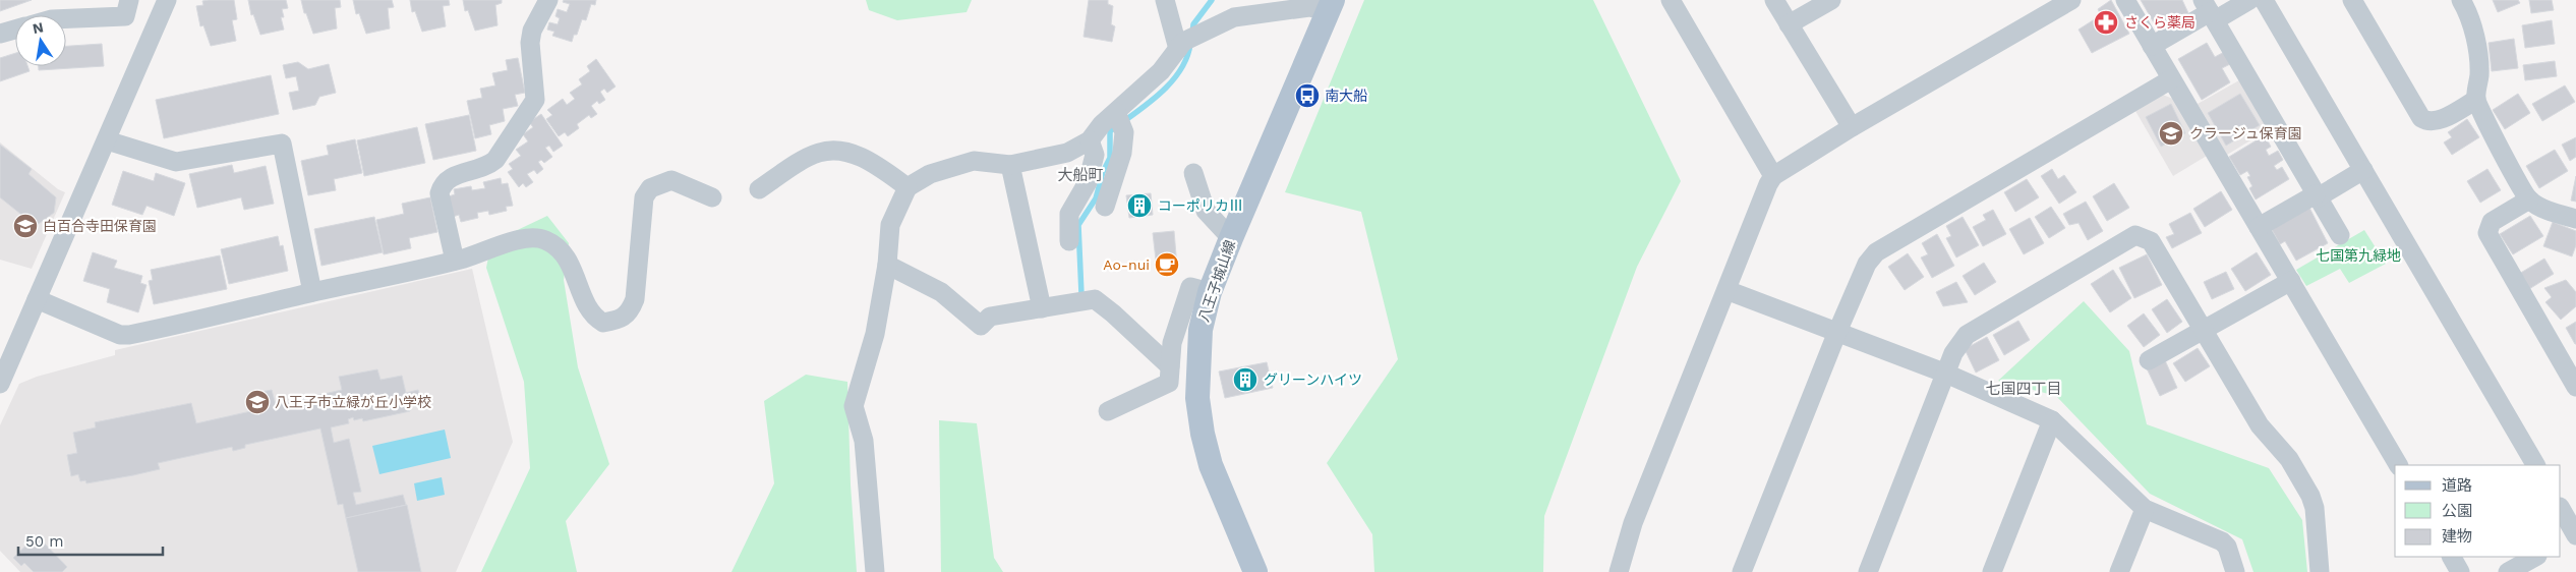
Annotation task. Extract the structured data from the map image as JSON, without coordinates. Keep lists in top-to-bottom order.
{
  "streets": {
    "main road": ["八王子城山線"]
  },
  "districts": ["大船町", "七国四丁目"],
  "parks": ["七国第九緑地"],
  "places": {
    "pharmacy": ["さくら薬局"],
    "bus stop": ["南大船"],
    "school or university": ["クラージュ保育園", "白百合寺田保育園", "八王子市立緑が丘小学校"],
    "building": ["コーポリカⅢ", "グリーンハイツ"],
    "cafe": ["Ao-nui"]
  },
  "legend": ["道路", "公園", "建物"],
  "scale_bar": "50 m",
  "north": "top"
}
